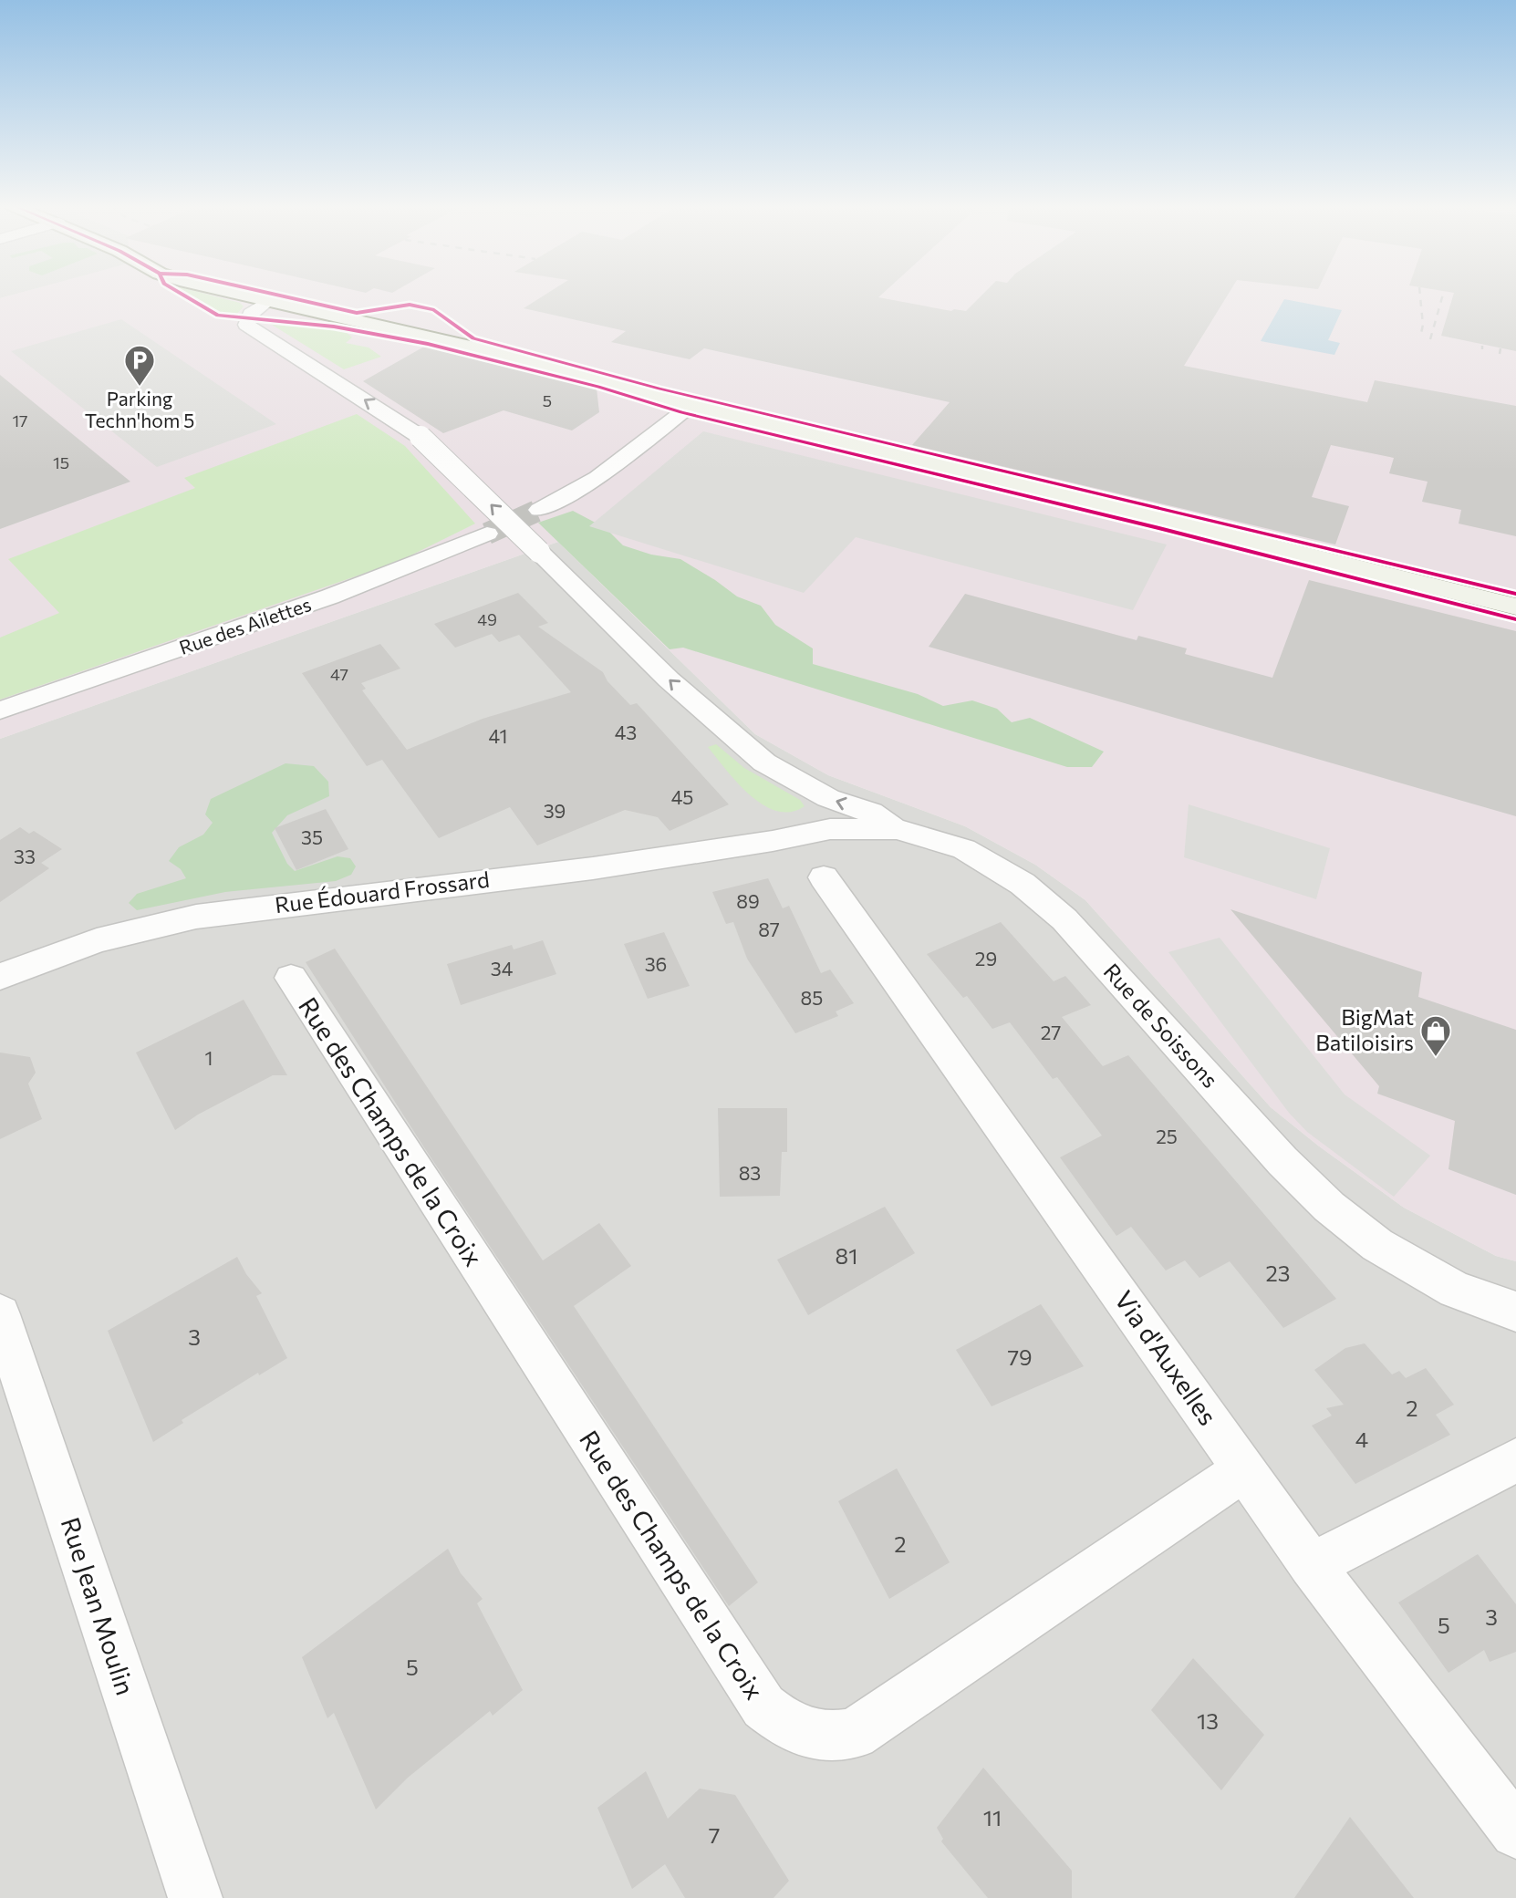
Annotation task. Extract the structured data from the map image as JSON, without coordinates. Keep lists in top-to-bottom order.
{
  "streets": {
    "street": [
      "Rue des Ailettes",
      "Rue Édouard Frossard",
      "Rue de Soissons",
      "Rue des Champs de la Croix",
      "Via d'Auxelles",
      "Rue Jean Moulin"
    ]
  },
  "crossings": [
    ["Rue Édouard Frossard", "Rue de Soissons"],
    ["Rue des Champs de la Croix", "Via d'Auxelles"]
  ],
  "places": {
    "parking": ["Parking Techn'hom 5"],
    "shop": ["BigMat Batiloisirs"]
  },
  "house_numbers": [
    "5",
    "17",
    "15",
    "49",
    "47",
    "43",
    "41",
    "45",
    "39",
    "35",
    "33",
    "89",
    "87",
    "29",
    "36",
    "34",
    "85",
    "27",
    "1",
    "25",
    "83",
    "81",
    "23",
    "3",
    "79",
    "2",
    "4",
    "2",
    "3",
    "5",
    "5",
    "13",
    "11",
    "7"
  ]
}
